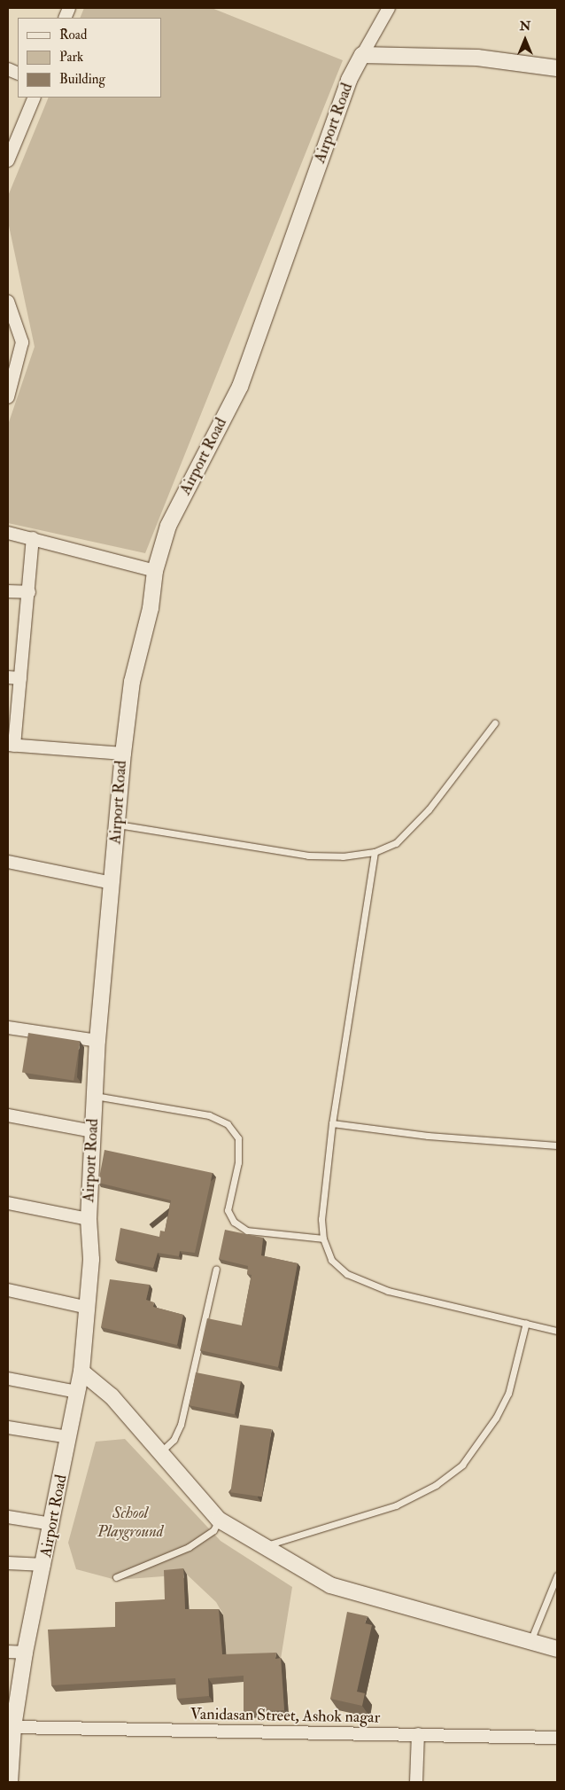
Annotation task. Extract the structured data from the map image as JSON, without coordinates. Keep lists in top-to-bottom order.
{
  "streets": {
    "street": ["Airport Road", "Vanidasan Street, Ashok nagar"]
  },
  "crossings": [
    ["Airport Road", "Vanidasan Street, Ashok nagar"]
  ],
  "parks": ["School Playground"],
  "legend": ["Road", "Park", "Building"],
  "north": "top"
}
